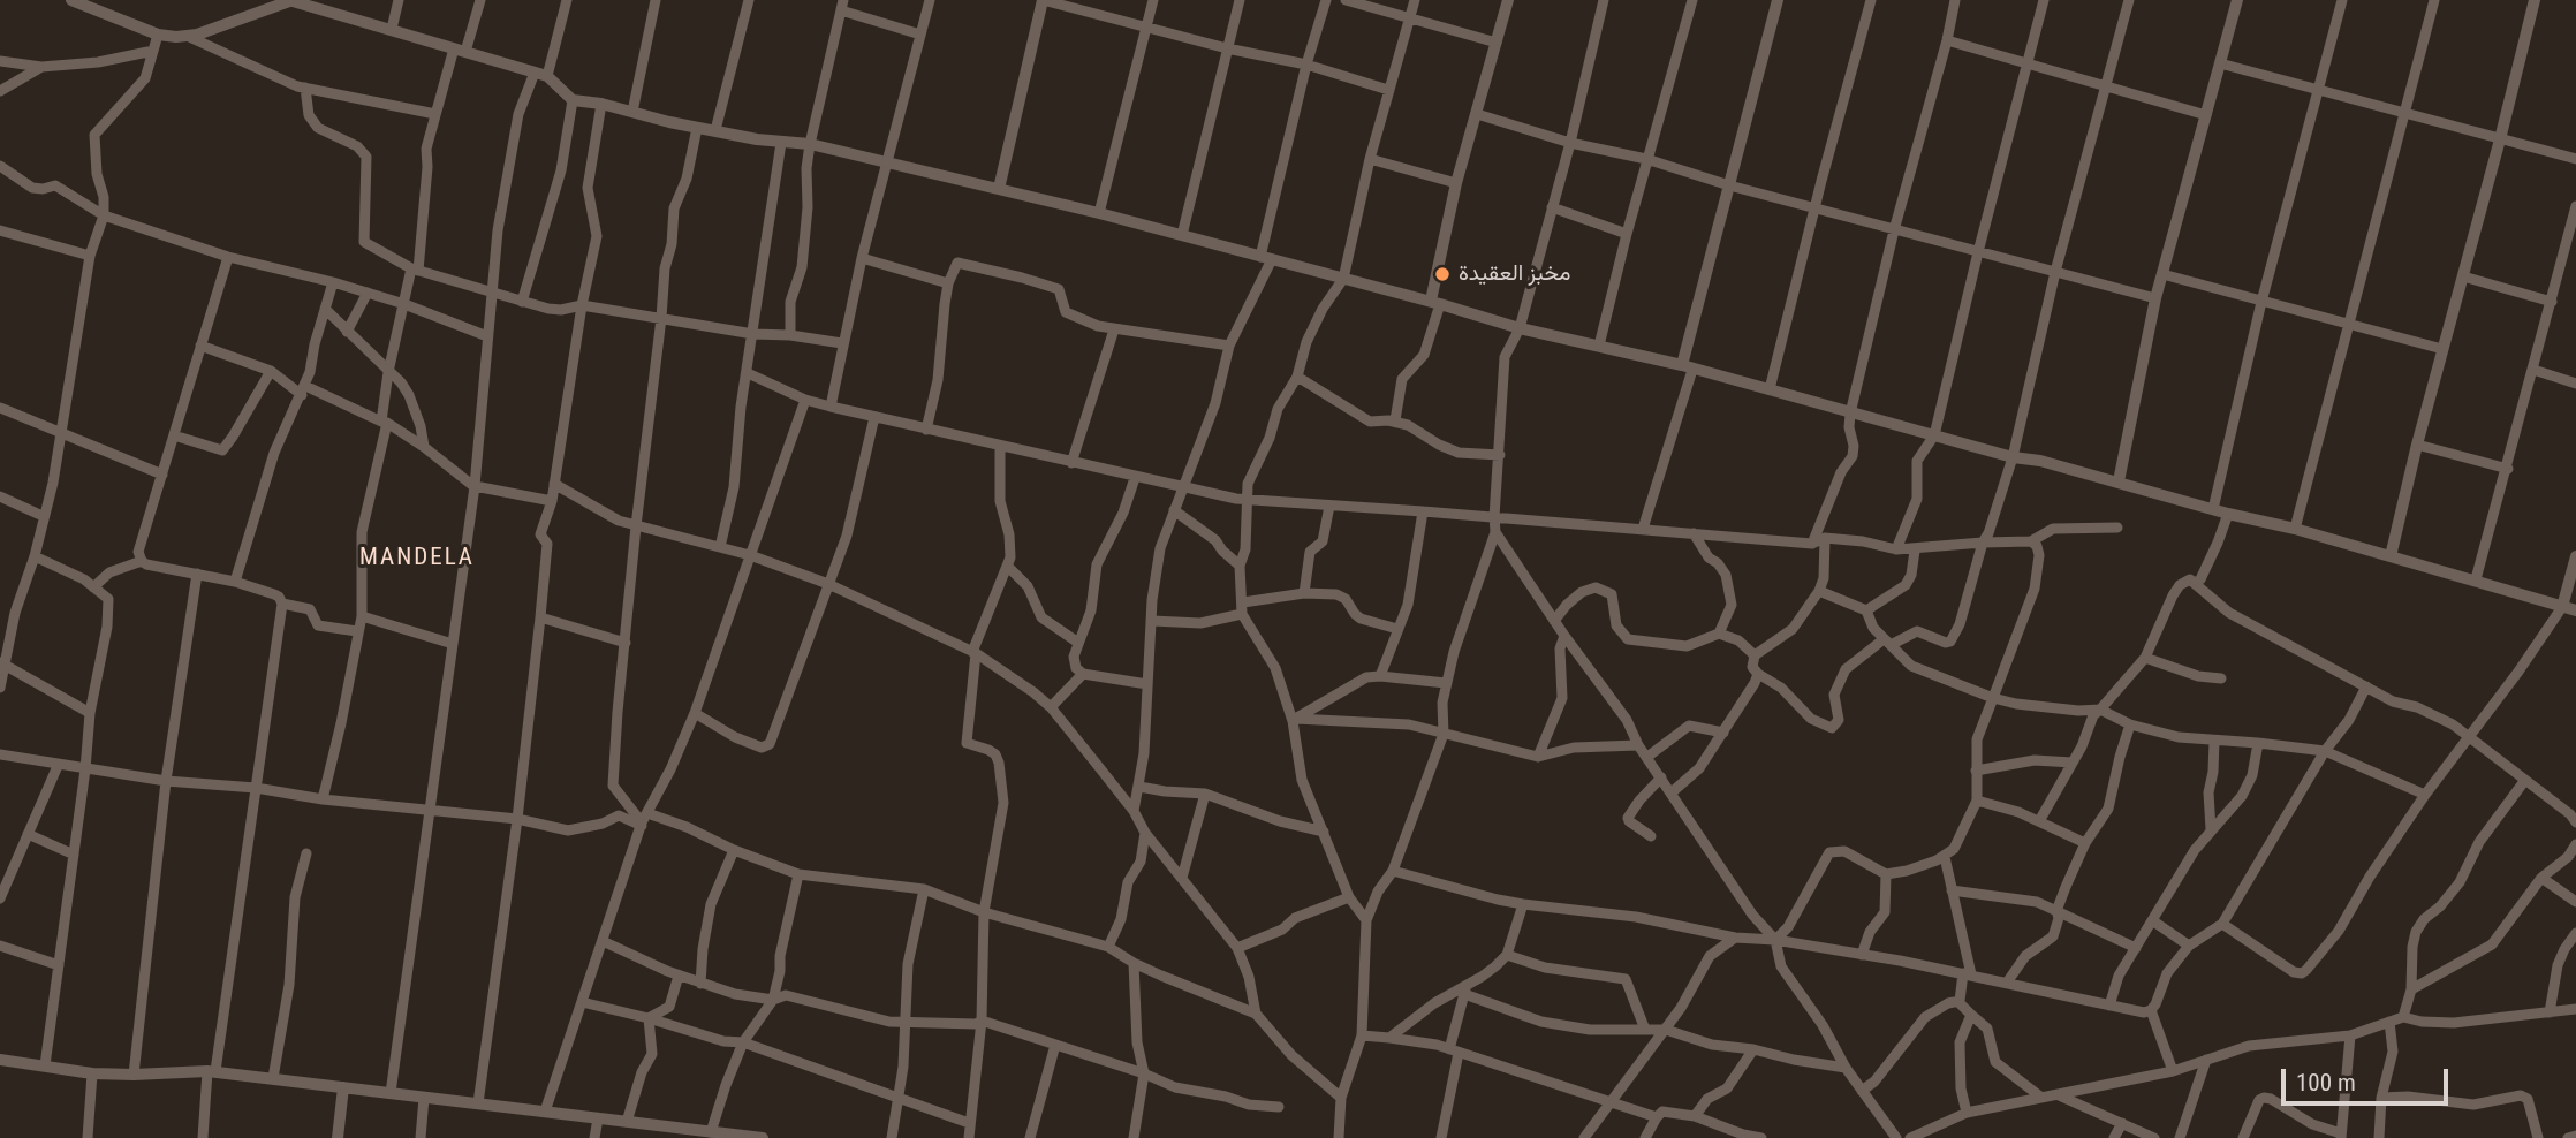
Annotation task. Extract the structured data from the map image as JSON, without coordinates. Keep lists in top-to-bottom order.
{
  "districts": ["MANDELA"],
  "places": ["مخبز العقيدة"],
  "scale_bar": "100 m"
}
